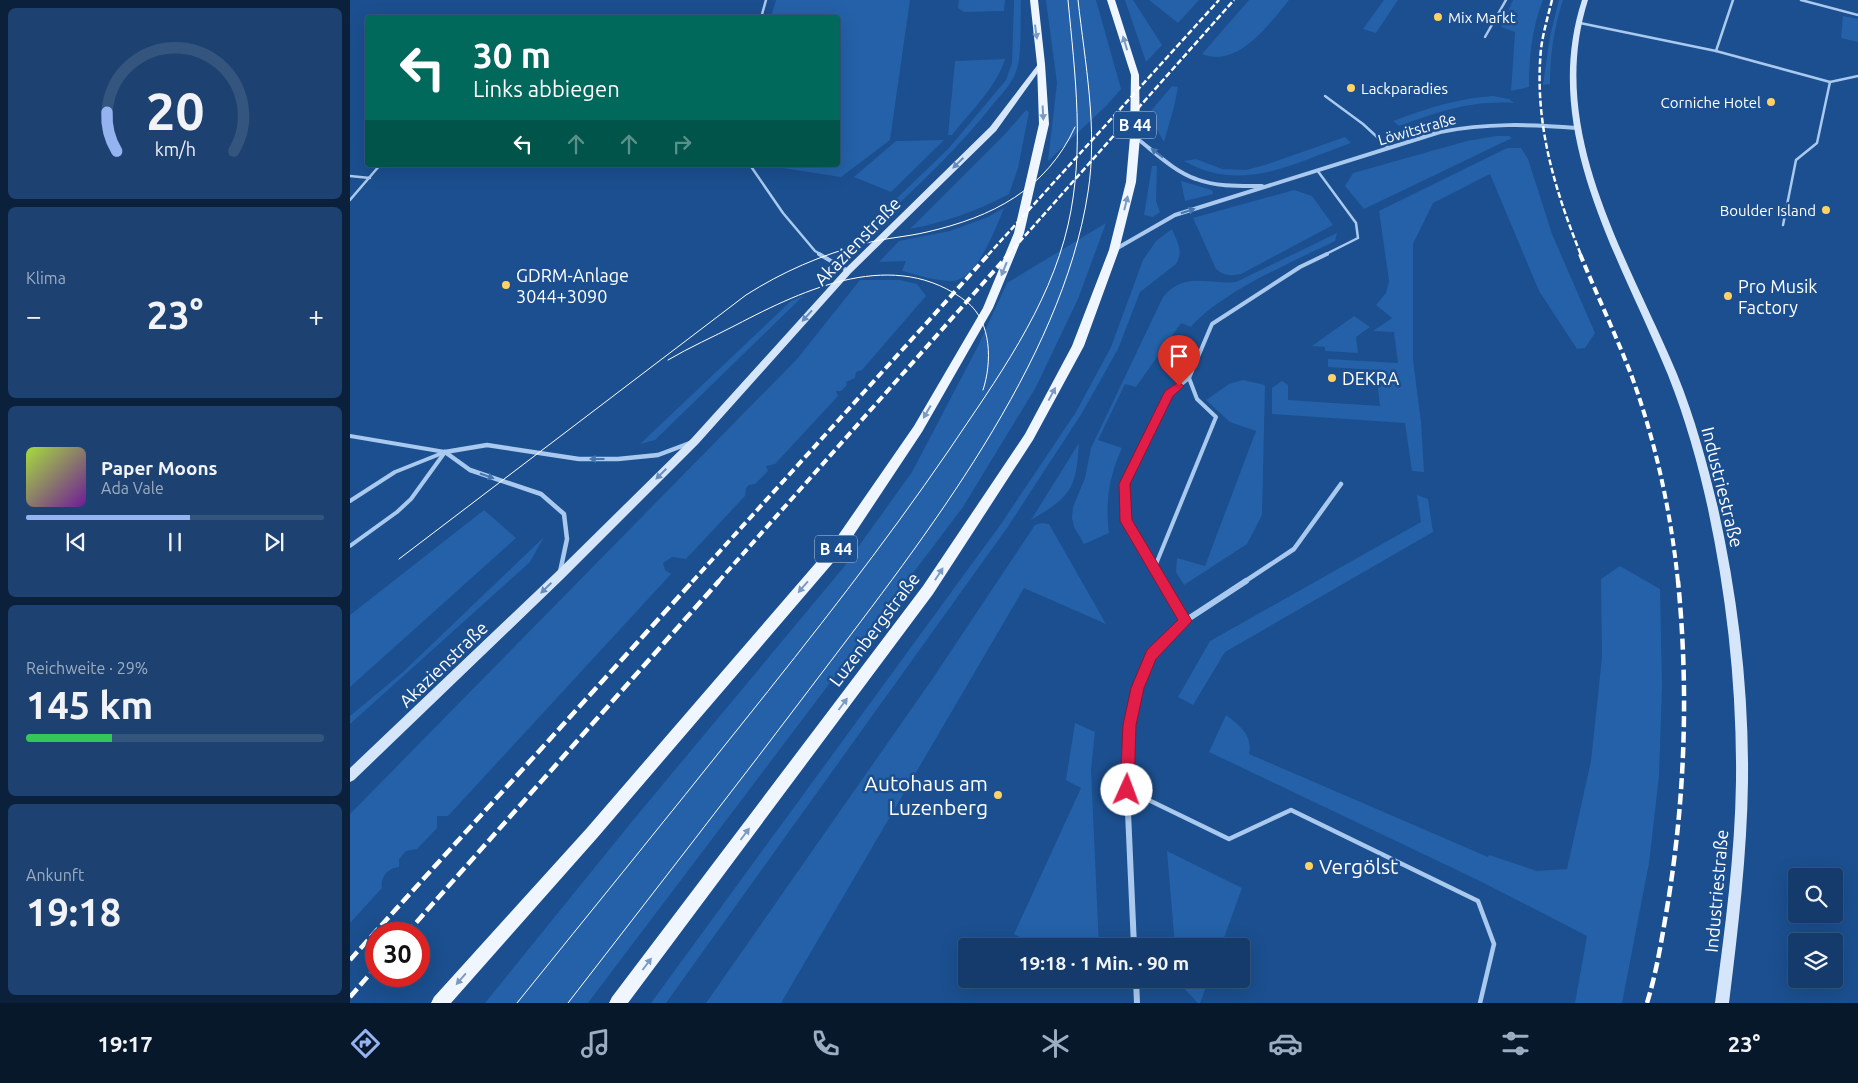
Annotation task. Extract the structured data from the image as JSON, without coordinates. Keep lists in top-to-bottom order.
{
  "streets": {
    "main road": ["B 44", "Luzenbergstraße"],
    "street": ["Löwitstraße", "Akazienstraße", "Industriestraße"]
  },
  "crossings": [
    ["B 44", "Löwitstraße"],
    ["B 44", "Akazienstraße"],
    ["B 44", "Luzenbergstraße"],
    ["Löwitstraße", "Industriestraße"],
    ["Löwitstraße", "Luzenbergstraße"]
  ],
  "one_way": ["Akazienstraße"],
  "places": [
    "Mix Markt",
    "Lackparadies",
    "Corniche Hotel",
    "Boulder Island",
    "GDRM-Anlage 3044+3090",
    "Pro Musik Factory",
    "DEKRA",
    "Autohaus am Luzenberg",
    "Vergölst"
  ],
  "page": {
    "turn": ["30 m", "Links abbiegen"],
    "tile": [
      "Klima",
      ["Reichweite · 29%", "145 km"],
      ["Ankunft", "19:18"]
    ],
    "heat": ["−", "23°", "+"],
    "song": ["Paper Moons", "Ada Vale"],
    "limit": "30",
    "trip": "19:18 · 1 Min. · 90 m",
    "tabs": ["19:17", "23°"],
    "gauge": ["20", "km/h"]
  }
}
